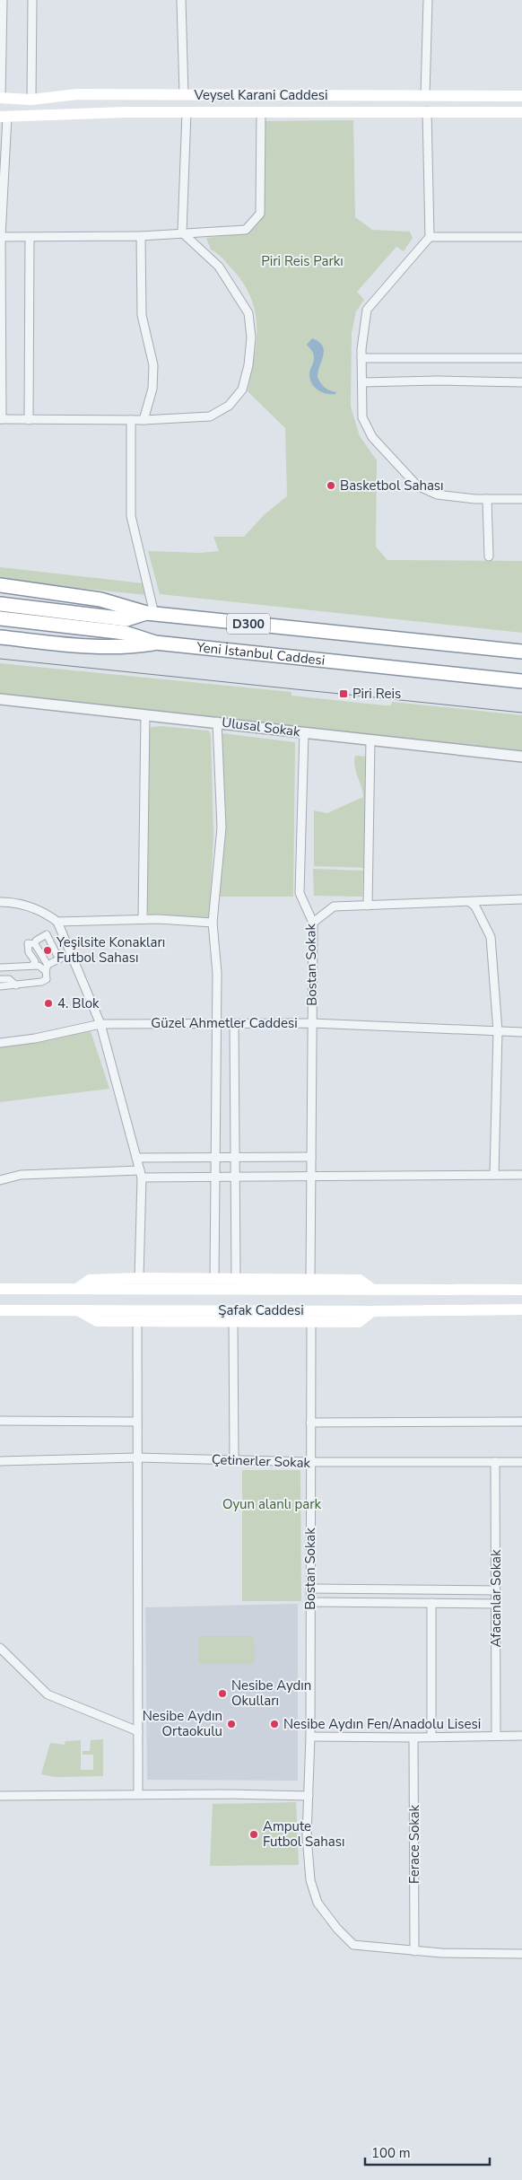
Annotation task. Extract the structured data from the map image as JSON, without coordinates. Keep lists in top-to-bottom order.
{
  "streets": {
    "highway": ["D300", "Yeni İstanbul Caddesi"],
    "main road": ["Veysel Karani Caddesi", "Şafak Caddesi"],
    "street": [
      "Ulusal Sokak",
      "Bostan Sokak",
      "Güzel Ahmetler Caddesi",
      "Çetinerler Sokak",
      "Afacanlar Sokak",
      "Ferace Sokak"
    ]
  },
  "crossings": [
    ["D300", "Yeni İstanbul Caddesi"],
    ["Ulusal Sokak", "Bostan Sokak"],
    ["Bostan Sokak", "Güzel Ahmetler Caddesi"],
    ["Bostan Sokak", "Çetinerler Sokak"],
    ["Bostan Sokak", "Ferace Sokak"],
    ["Çetinerler Sokak", "Afacanlar Sokak"]
  ],
  "parks": ["Piri Reis Parkı", "Oyun alanlı park"],
  "places": {
    "other": [
      "Basketbol Sahası",
      "Yeşilsite Konakları Futbol Sahası",
      "4. Blok",
      "Nesibe Aydın Okulları",
      "Nesibe Aydın Ortaokulu",
      "Nesibe Aydın Fen/Anadolu Lisesi",
      "Ampute Futbol Sahası"
    ],
    "transit": ["Piri Reis"]
  },
  "scale_bar": "100 m"
}
